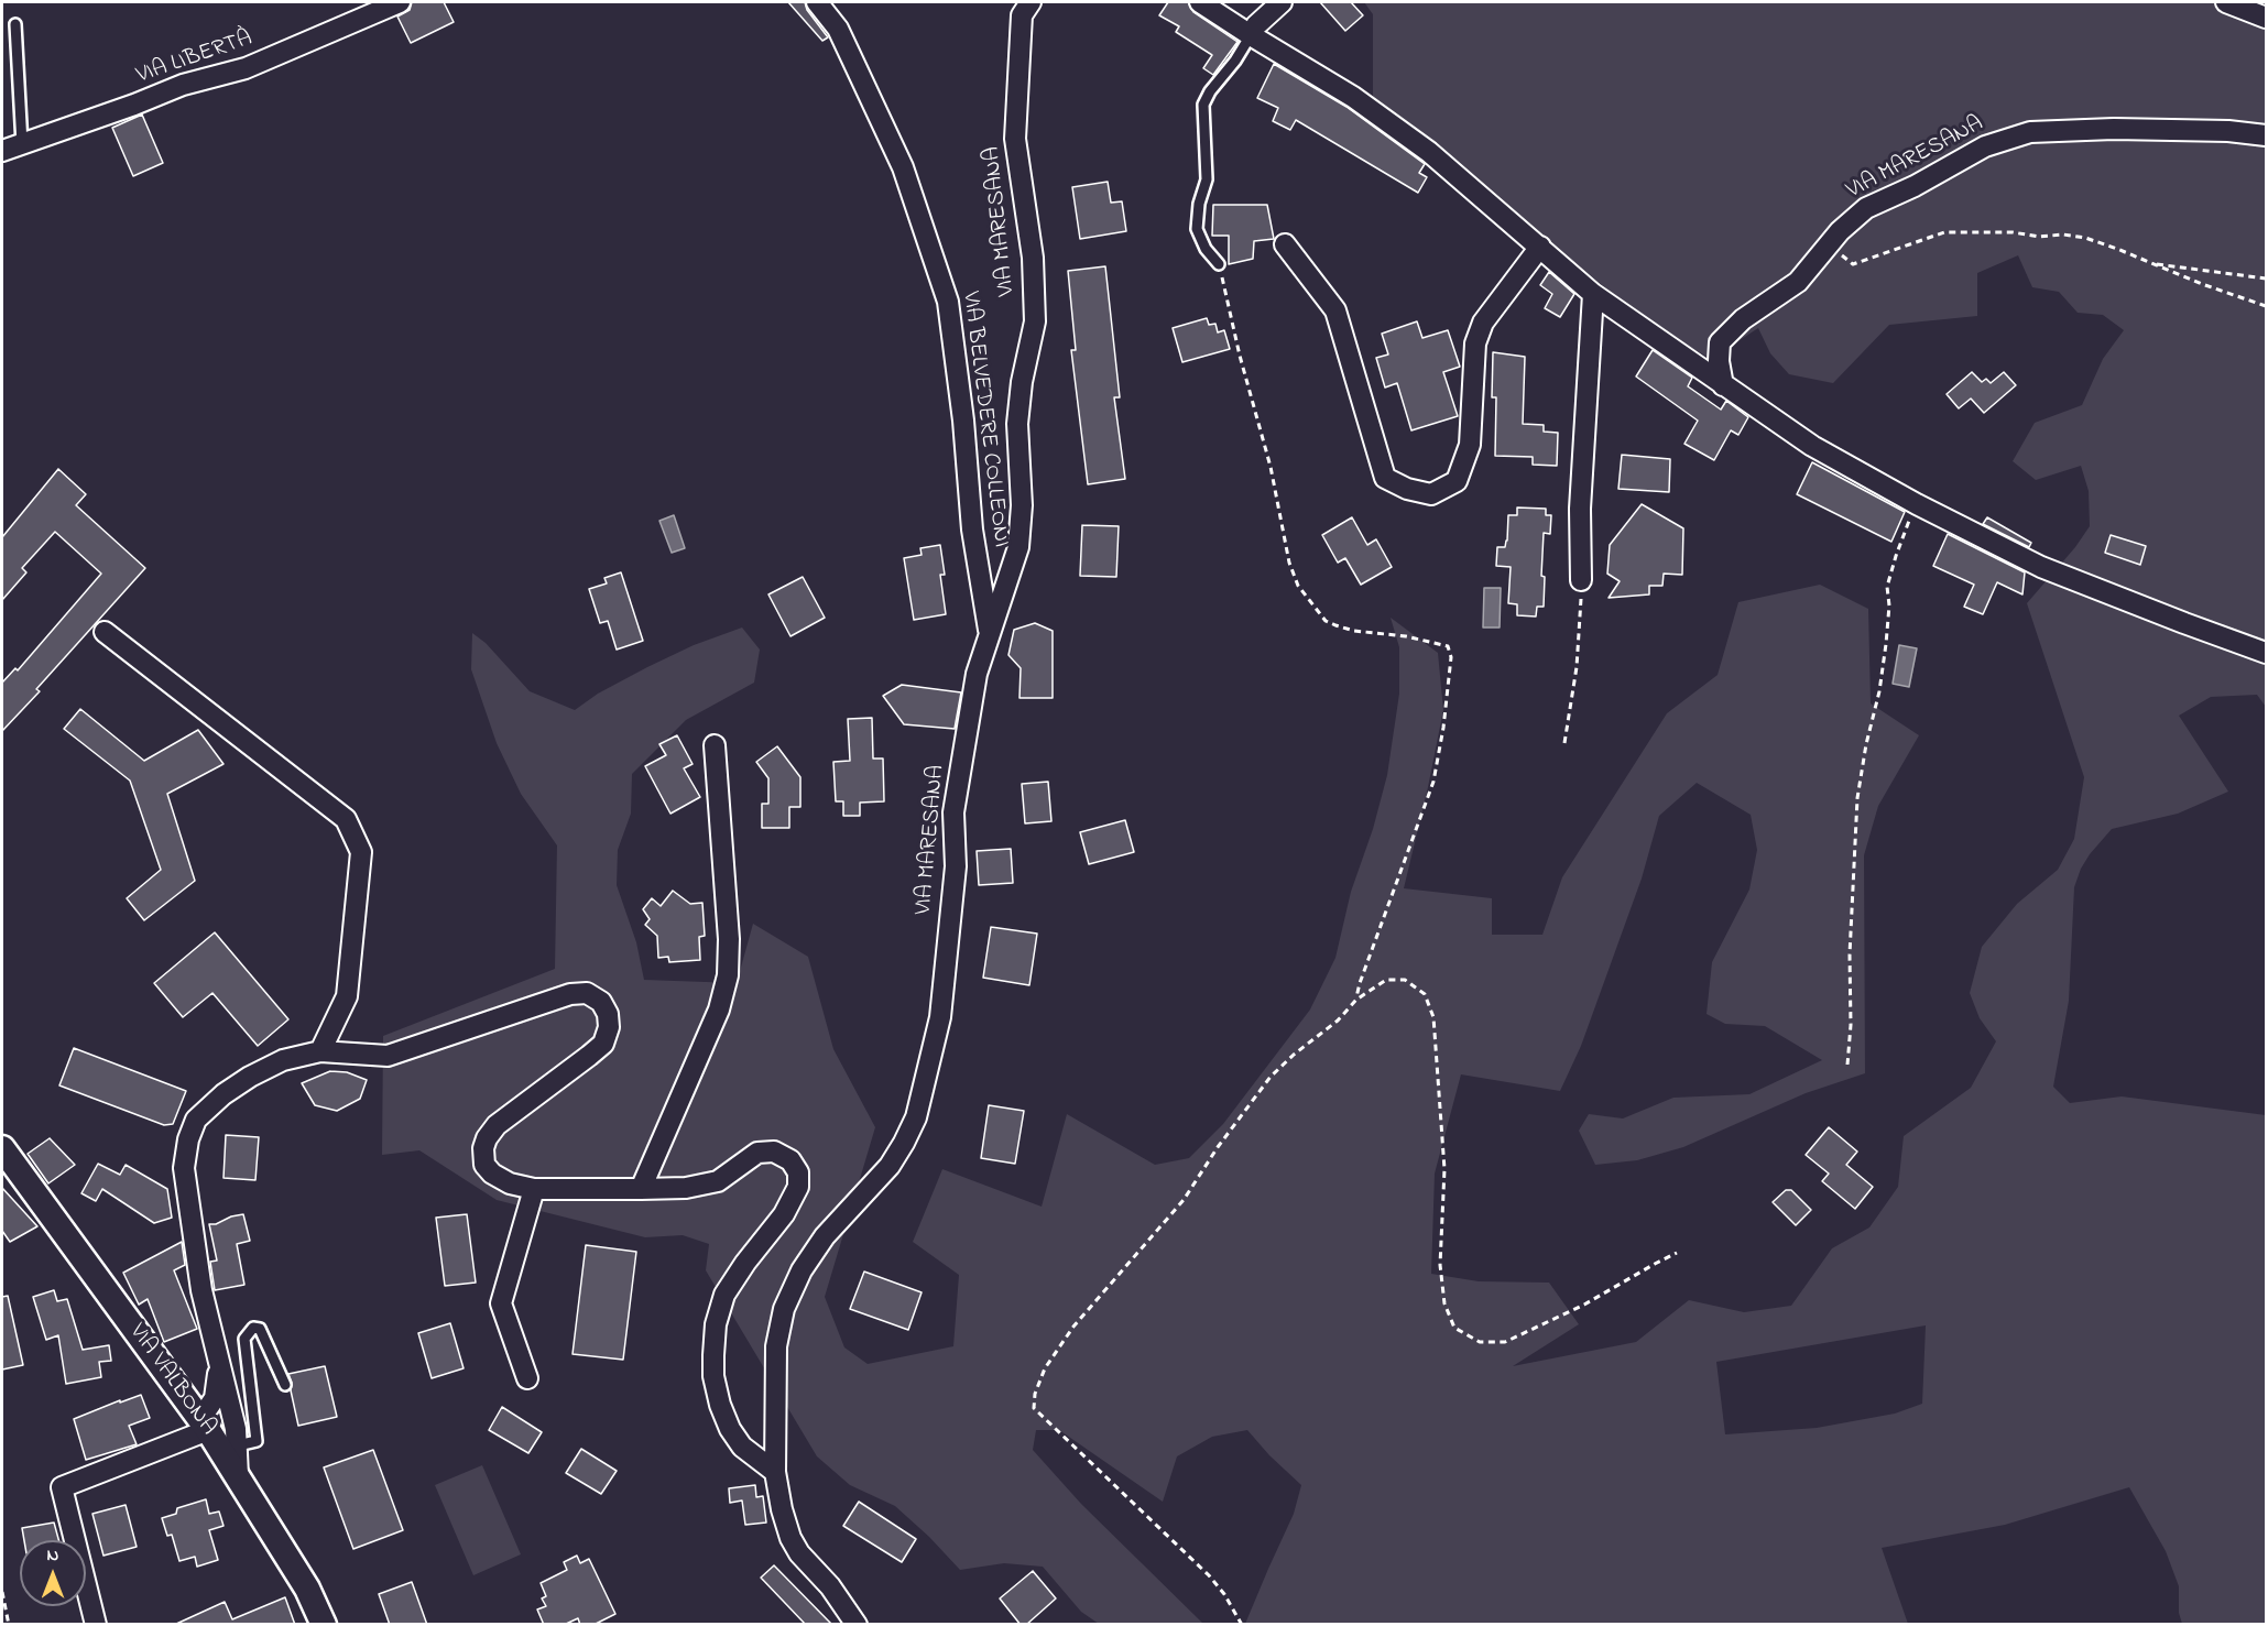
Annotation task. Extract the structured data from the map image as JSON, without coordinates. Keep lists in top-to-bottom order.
{
  "streets": {
    "street": [
      "VIA LIBERTÀ",
      "VIA MARESANA",
      "VIA BELVEDERE COLLEONI",
      "VIA VALBONA"
    ]
  },
  "crossings": [
    ["VIA MARESANA", "VIA BELVEDERE COLLEONI"]
  ],
  "north": "top"
}
